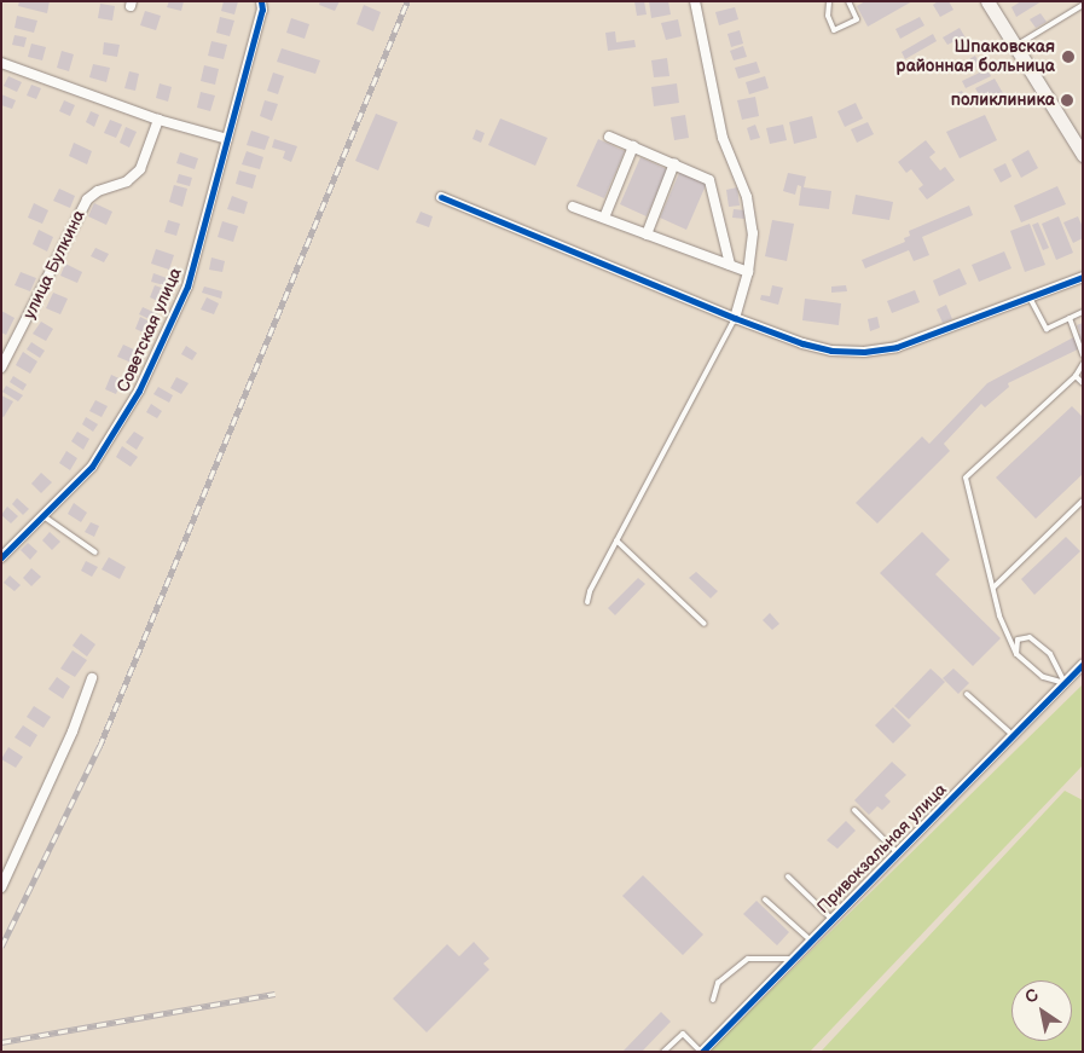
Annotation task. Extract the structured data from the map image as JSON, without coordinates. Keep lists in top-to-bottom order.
{
  "streets": {
    "street": ["улица Булкина", "Советская улица", "Привокзальная улица"]
  },
  "places": ["Шпаковская районная больница", "поликлиника"],
  "north": "top left"
}
